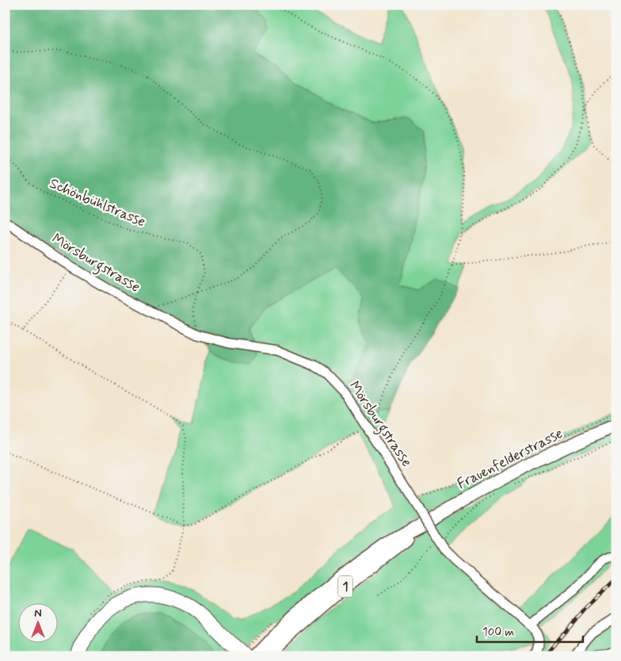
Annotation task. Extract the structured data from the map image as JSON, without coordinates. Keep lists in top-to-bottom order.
{
  "streets": {
    "main road": ["Frauenfelderstrasse", "1"],
    "street": ["Mörsburgstrasse"],
    "path": ["Schönbühlstrasse"]
  },
  "crossings": [
    ["Schönbühlstrasse", "Mörsburgstrasse"]
  ],
  "scale_bar": "100 m",
  "north": "top"
}
